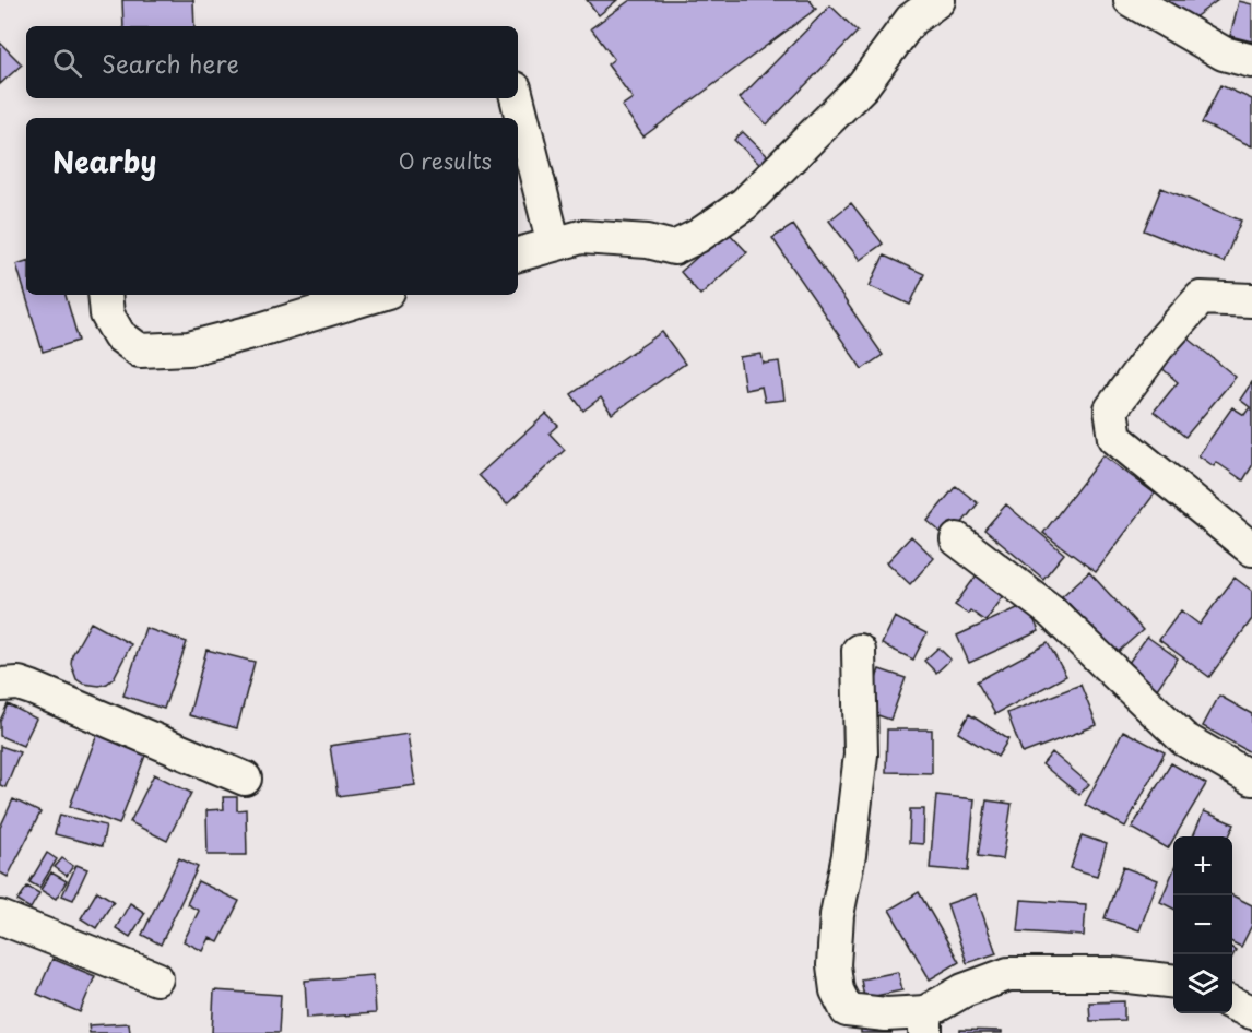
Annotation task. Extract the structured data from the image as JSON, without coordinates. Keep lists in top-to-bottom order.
{
  "page": {
    "search": "Search here",
    "heading": ["Nearby", "0 results"],
    "map_buttons": ["+", "−"]
  }
}
